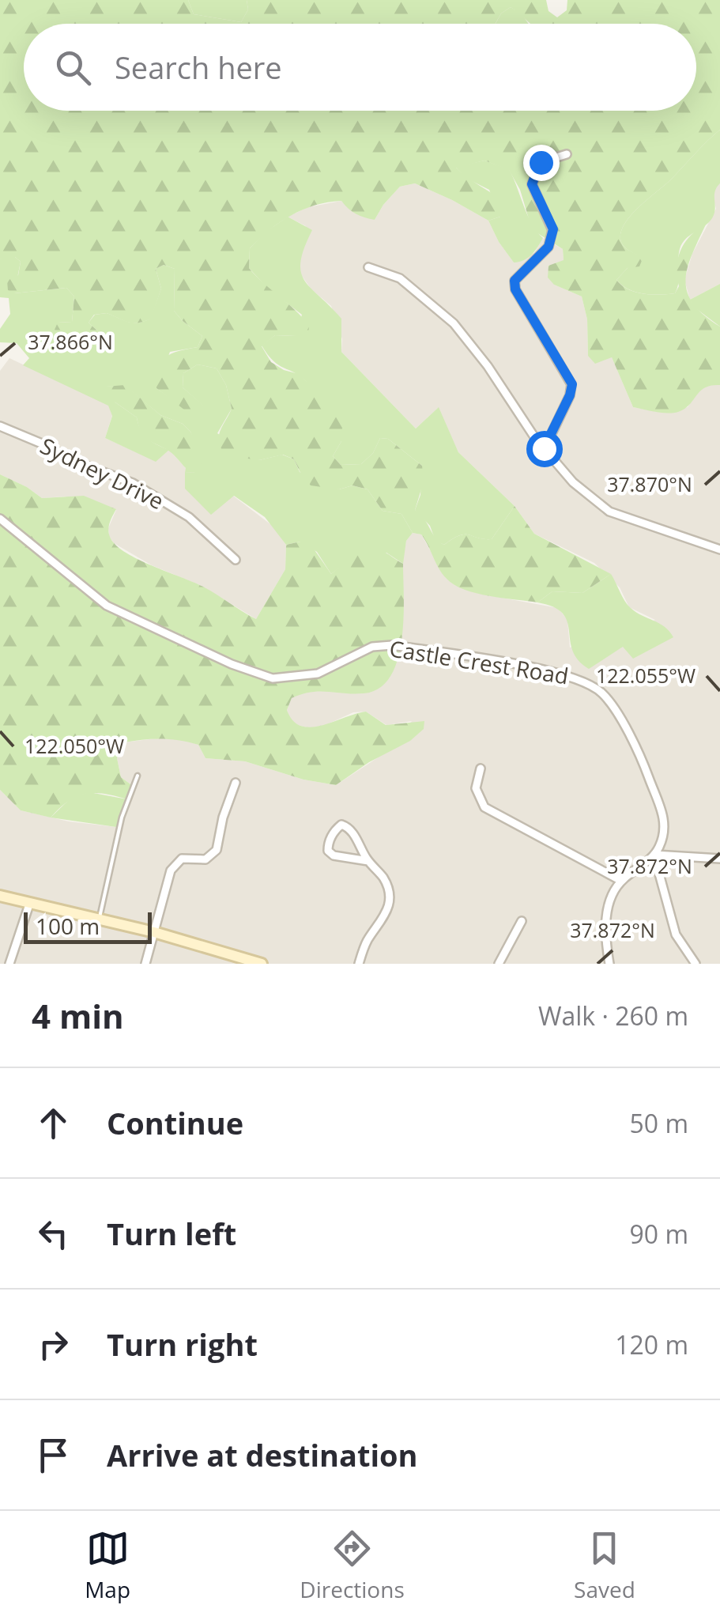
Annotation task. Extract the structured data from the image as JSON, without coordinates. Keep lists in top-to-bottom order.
{
  "streets": {
    "street": ["Sydney Drive", "Castle Crest Road"]
  },
  "scale_bar": "100 m",
  "page": {
    "search": "Search here",
    "scale": "100 m",
    "heading": ["4 min", "Walk · 260 m"],
    "list": [
      ["Continue", "50 m"],
      ["Turn left", "90 m"],
      ["Turn right", "120 m"],
      "Arrive at destination"
    ],
    "nav": ["Map", "Directions", "Saved"]
  },
  "coordinates": [
    "37.866°N",
    "37.870°N",
    "122.055°W",
    "122.050°W",
    "37.872°N"
  ]
}
